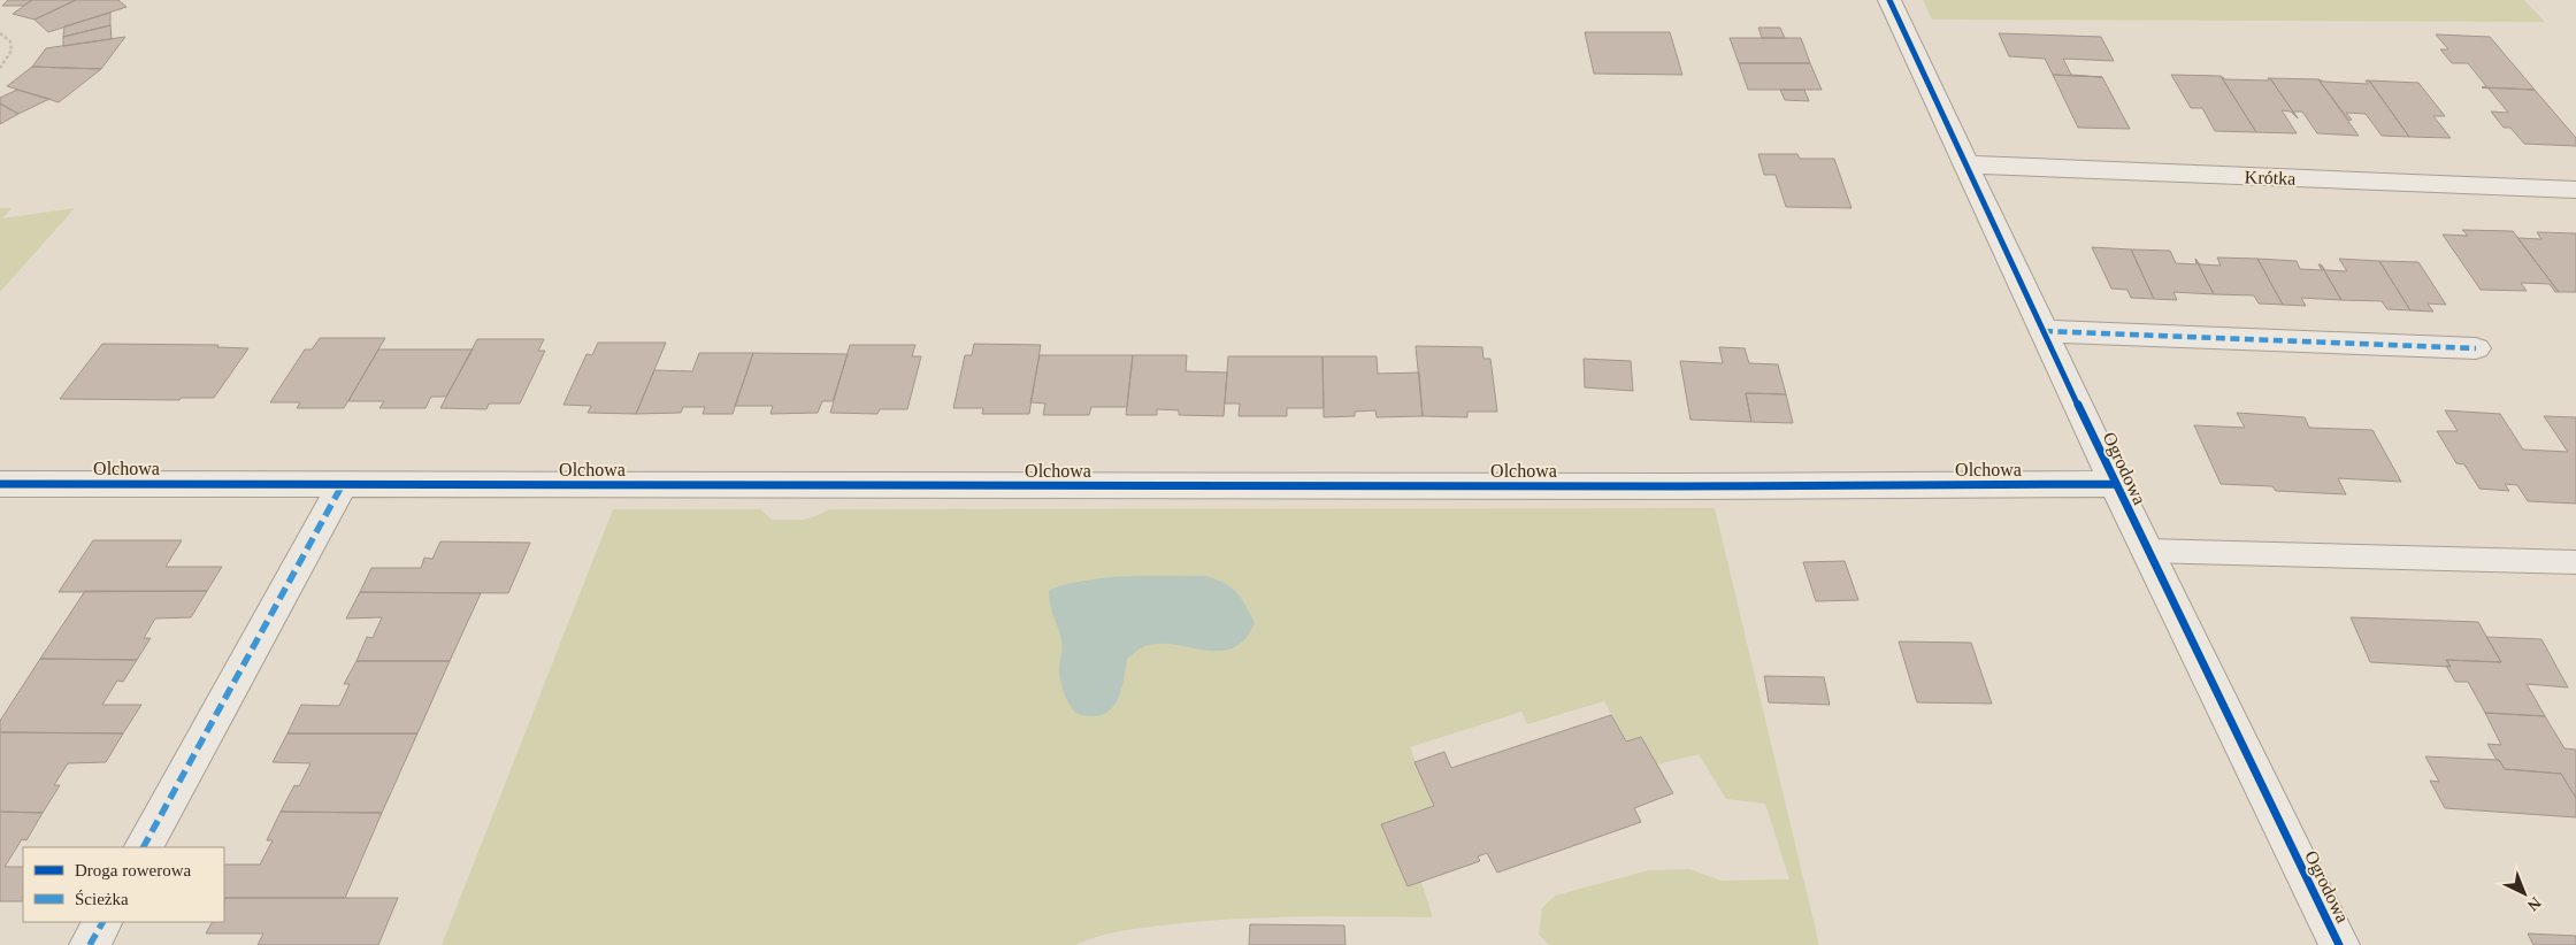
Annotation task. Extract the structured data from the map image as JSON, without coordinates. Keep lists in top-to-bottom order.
{
  "streets": {
    "street": ["Krótka", "Olchowa", "Ogrodowa"]
  },
  "crossings": [
    ["Krótka", "Ogrodowa"],
    ["Olchowa", "Ogrodowa"]
  ],
  "legend": ["Droga rowerowa", "Ścieżka"],
  "north": "bottom right"
}
